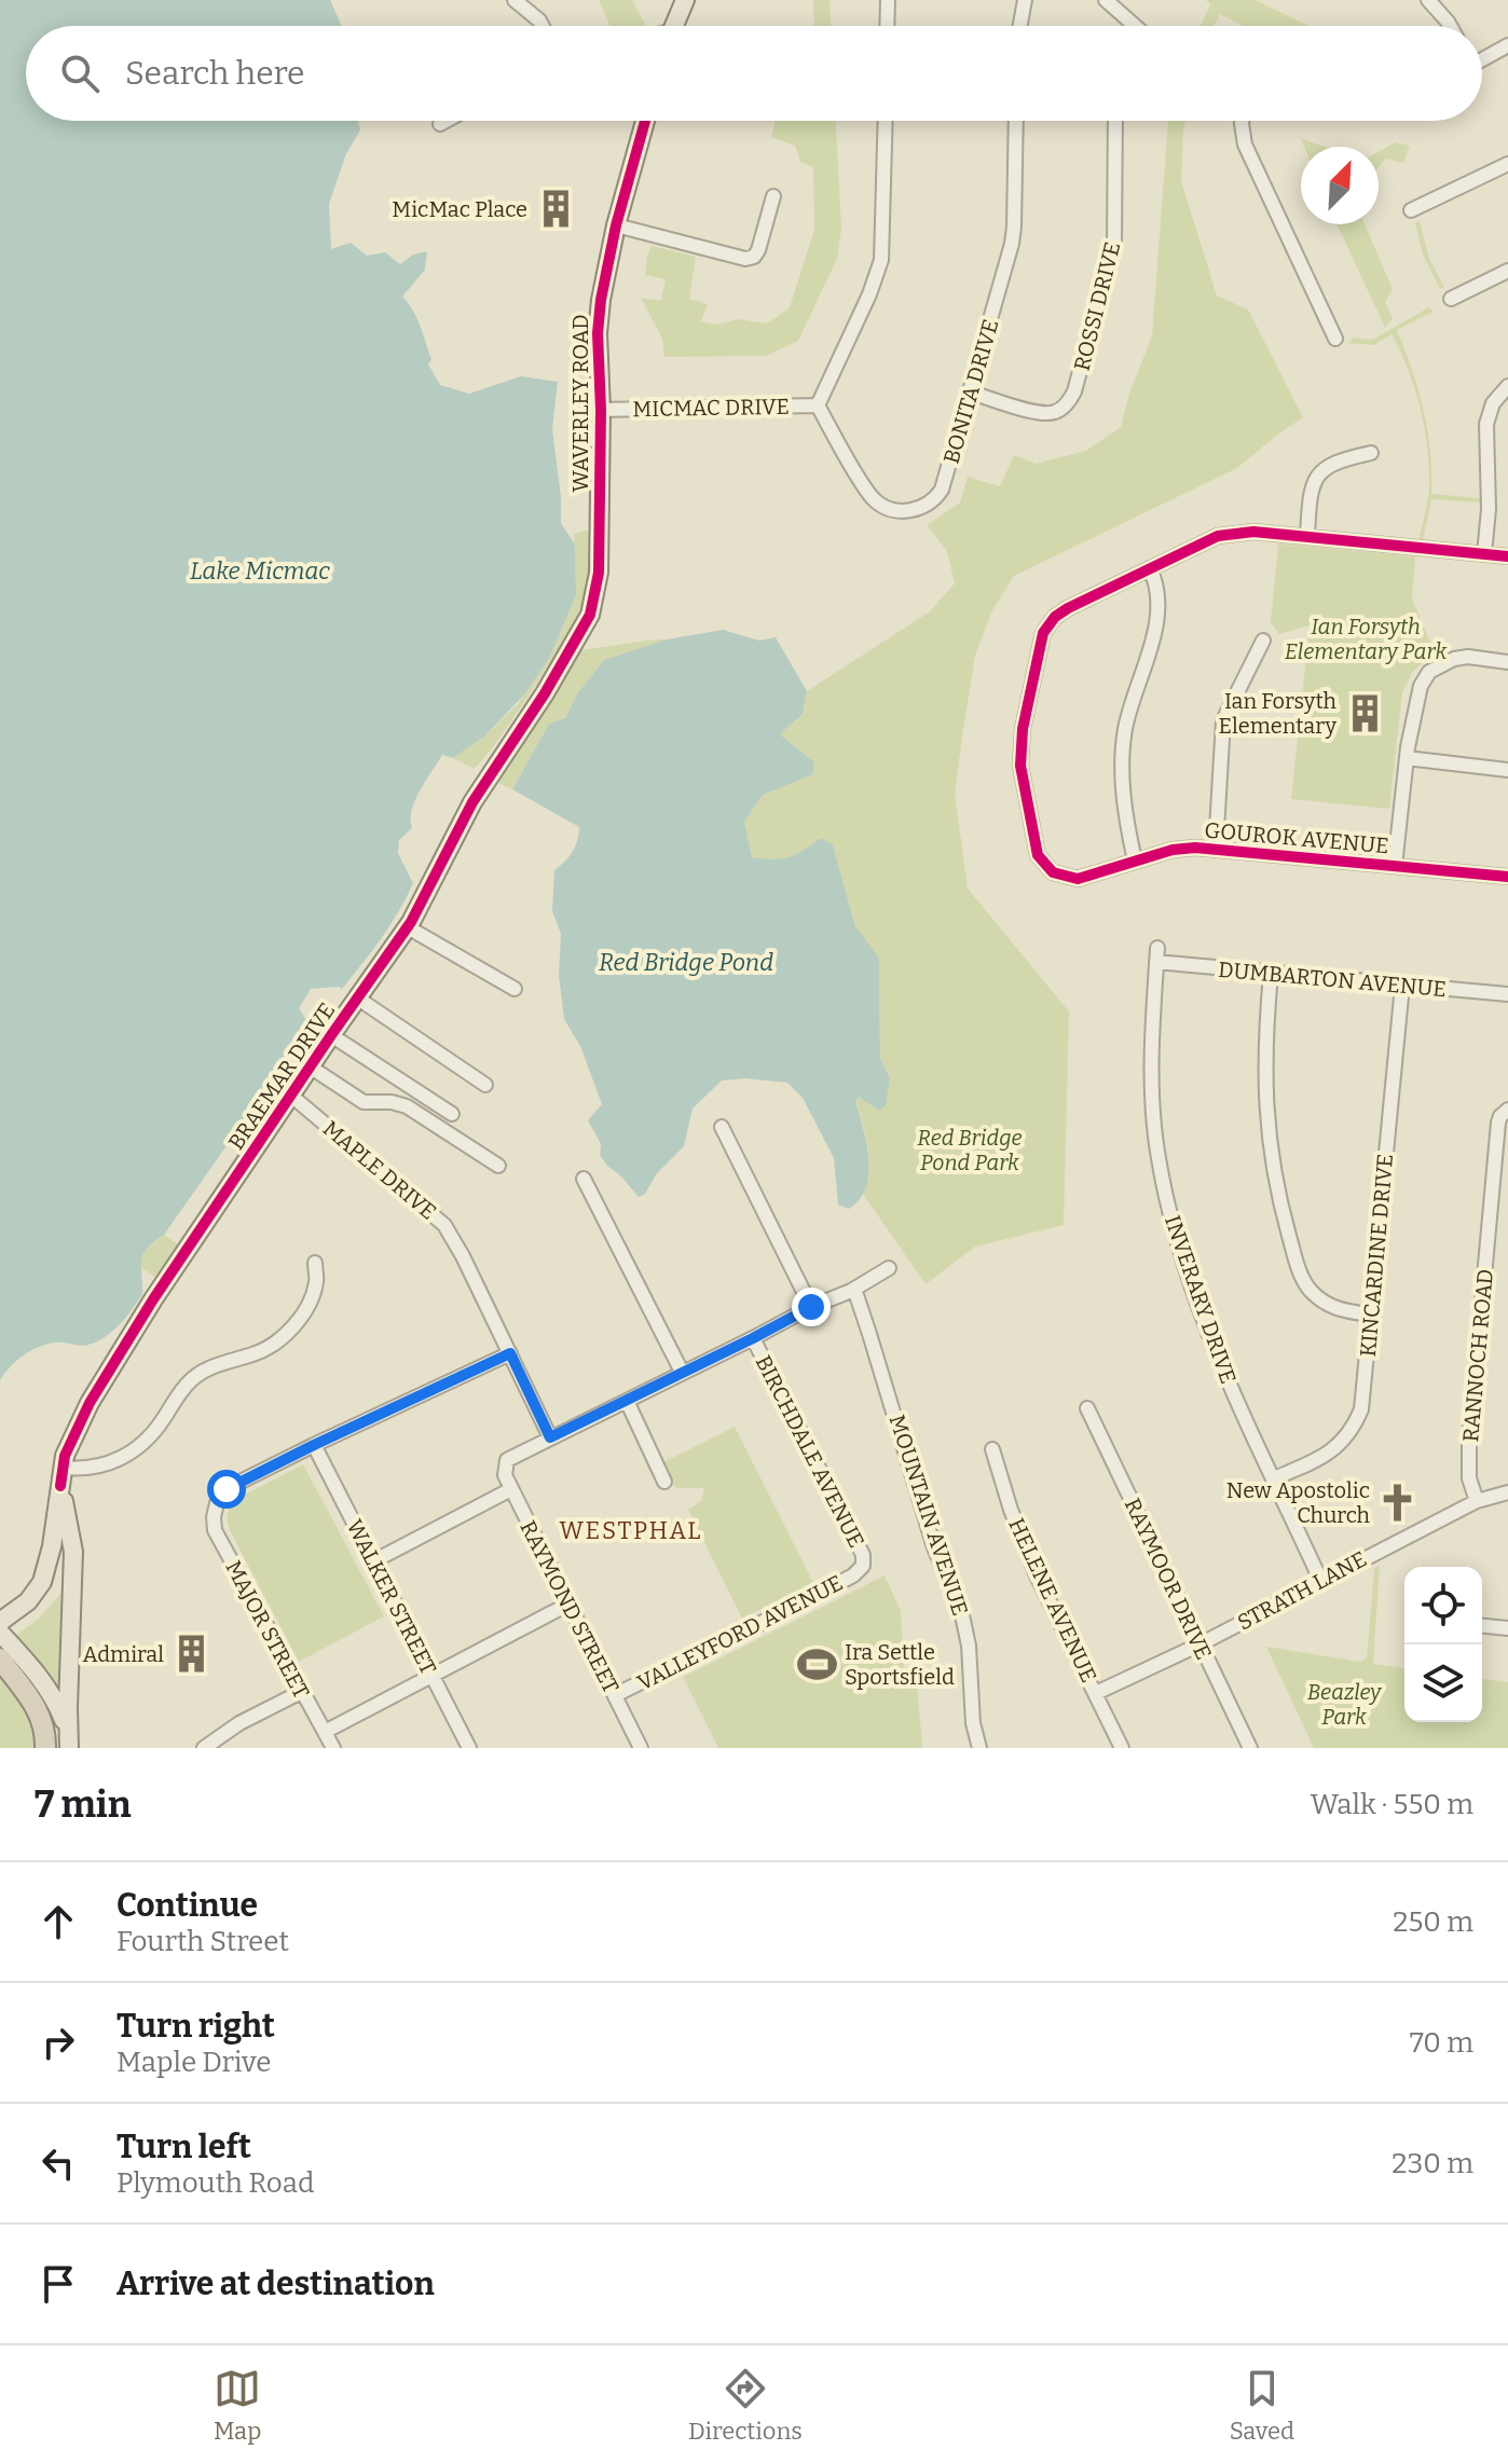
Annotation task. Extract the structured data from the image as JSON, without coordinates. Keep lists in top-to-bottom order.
{
  "streets": {
    "main road": ["WAVERLEY ROAD", "BRAEMAR DRIVE"],
    "street": [
      "ROSSI DRIVE",
      "BONITA DRIVE",
      "MICMAC DRIVE",
      "GOUROK AVENUE",
      "DUMBARTON AVENUE",
      "MAPLE DRIVE",
      "KINCARDINE DRIVE",
      "INVERARY DRIVE",
      "RANNOCH ROAD",
      "BIRCHDALE AVENUE",
      "MOUNTAIN AVENUE",
      "RAYMOOR DRIVE",
      "STRATH LANE",
      "WALKER STREET",
      "HELENE AVENUE",
      "RAYMOND STREET",
      "MAJOR STREET",
      "VALLEYFORD AVENUE"
    ]
  },
  "crossings": [
    ["ROSSI DRIVE", "BONITA DRIVE"],
    ["BONITA DRIVE", "MICMAC DRIVE"],
    ["WAVERLEY ROAD", "MICMAC DRIVE"],
    ["WAVERLEY ROAD", "BRAEMAR DRIVE"],
    ["DUMBARTON AVENUE", "KINCARDINE DRIVE"],
    ["DUMBARTON AVENUE", "INVERARY DRIVE"],
    ["BRAEMAR DRIVE", "MAPLE DRIVE"],
    ["MAPLE DRIVE", "RAYMOND STREET"],
    ["KINCARDINE DRIVE", "INVERARY DRIVE"],
    ["INVERARY DRIVE", "STRATH LANE"],
    ["RANNOCH ROAD", "STRATH LANE"],
    ["BIRCHDALE AVENUE", "VALLEYFORD AVENUE"],
    ["RAYMOOR DRIVE", "STRATH LANE"],
    ["STRATH LANE", "HELENE AVENUE"],
    ["WALKER STREET", "MAJOR STREET"],
    ["RAYMOND STREET", "VALLEYFORD AVENUE"]
  ],
  "districts": ["WESTPHAL"],
  "water": ["Lake Micmac", "Red Bridge Pond"],
  "parks": ["Ian Forsyth Elementary Park", "Red Bridge Pond Park", "Beazley Park"],
  "places": {
    "building": ["MicMac Place", "Ian Forsyth Elementary", "Admiral"],
    "church": ["New Apostolic Church"],
    "sports": ["Ira Settle Sportsfield"]
  },
  "north": "top right",
  "page": {
    "search": "Search here",
    "heading": ["7 min", "Walk · 550 m"],
    "list": [
      ["Continue", "Fourth Street", "250 m"],
      ["Turn right", "Maple Drive", "70 m"],
      ["Turn left", "Plymouth Road", "230 m"],
      "Arrive at destination"
    ],
    "nav": ["Map", "Directions", "Saved"]
  }
}
